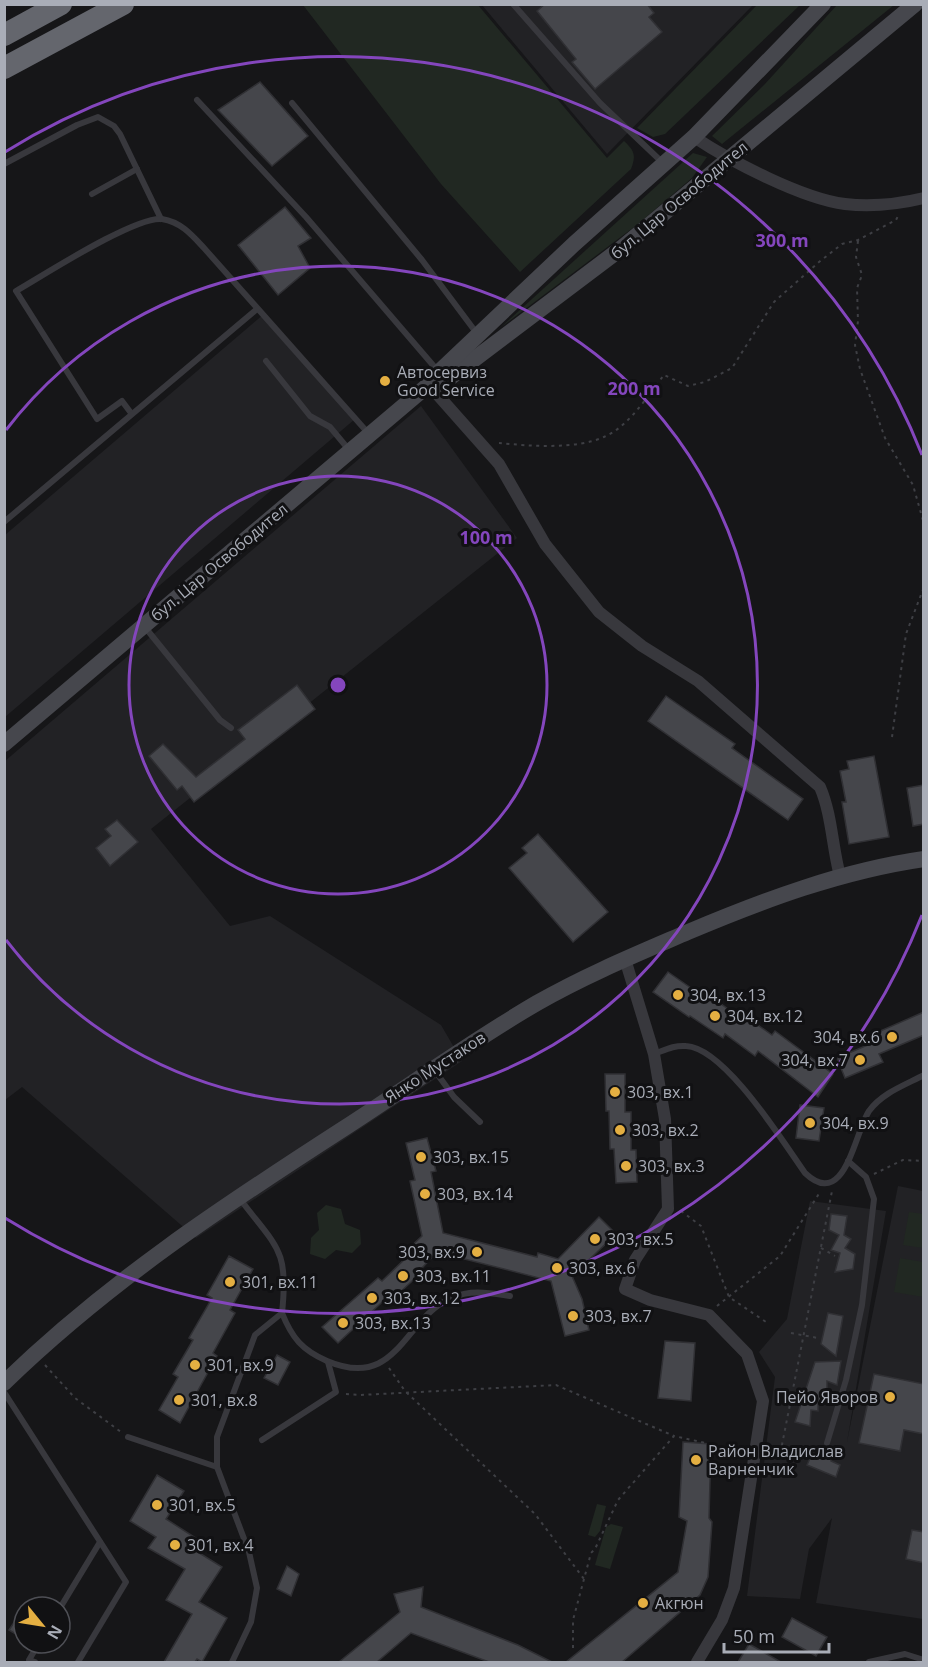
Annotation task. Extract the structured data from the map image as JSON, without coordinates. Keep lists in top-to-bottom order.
{
  "streets": {
    "main road": ["бул. Цар Освободител", "Янко Мустаков"]
  },
  "places": [
    "Автосервиз Good Service",
    "304, вх.13",
    "304, вх.12",
    "304, вх.6",
    "304, вх.7",
    "303, вх.1",
    "304, вх.9",
    "303, вх.2",
    "303, вх.15",
    "303, вх.3",
    "303, вх.14",
    "303, вх.5",
    "303, вх.9",
    "303, вх.6",
    "303, вх.11",
    "301, вх.11",
    "303, вх.12",
    "303, вх.7",
    "303, вх.13",
    "301, вх.9",
    "Пейо Яворов",
    "301, вх.8",
    "Район Владислав Варненчик",
    "301, вх.5",
    "301, вх.4",
    "Акгюн"
  ],
  "scale_bar": "50 m",
  "north": "bottom right",
  "rings": ["300 m", "200 m", "100 m"]
}
